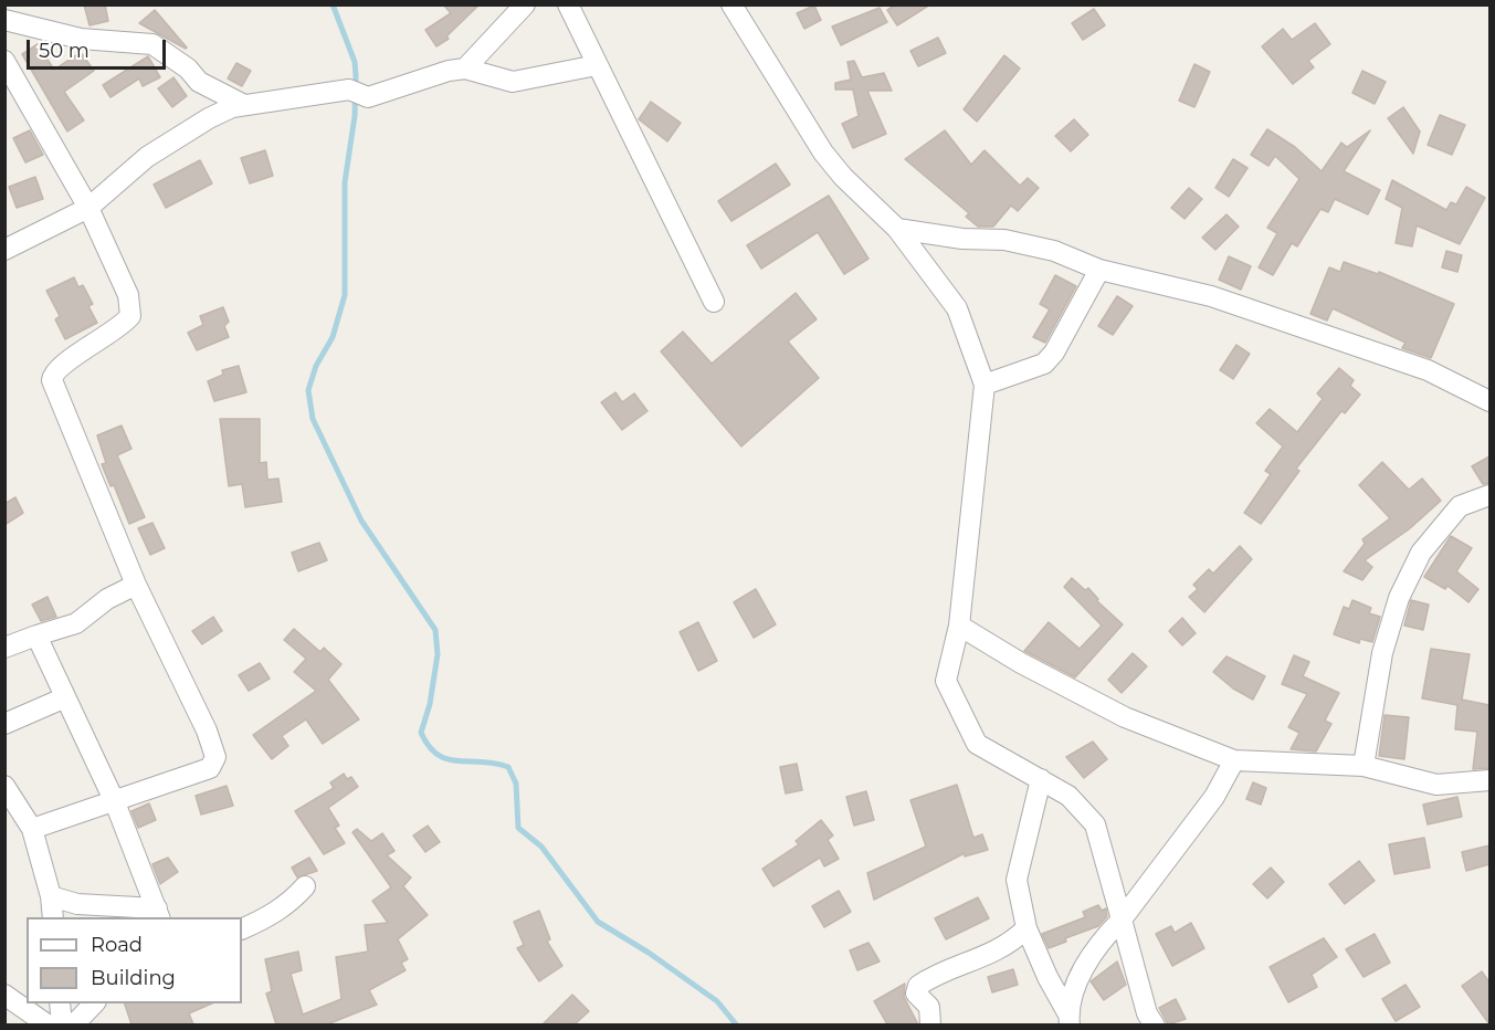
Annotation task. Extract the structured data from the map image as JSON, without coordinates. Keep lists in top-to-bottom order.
{
  "legend": ["Road", "Building"],
  "scale_bar": "50 m"
}
